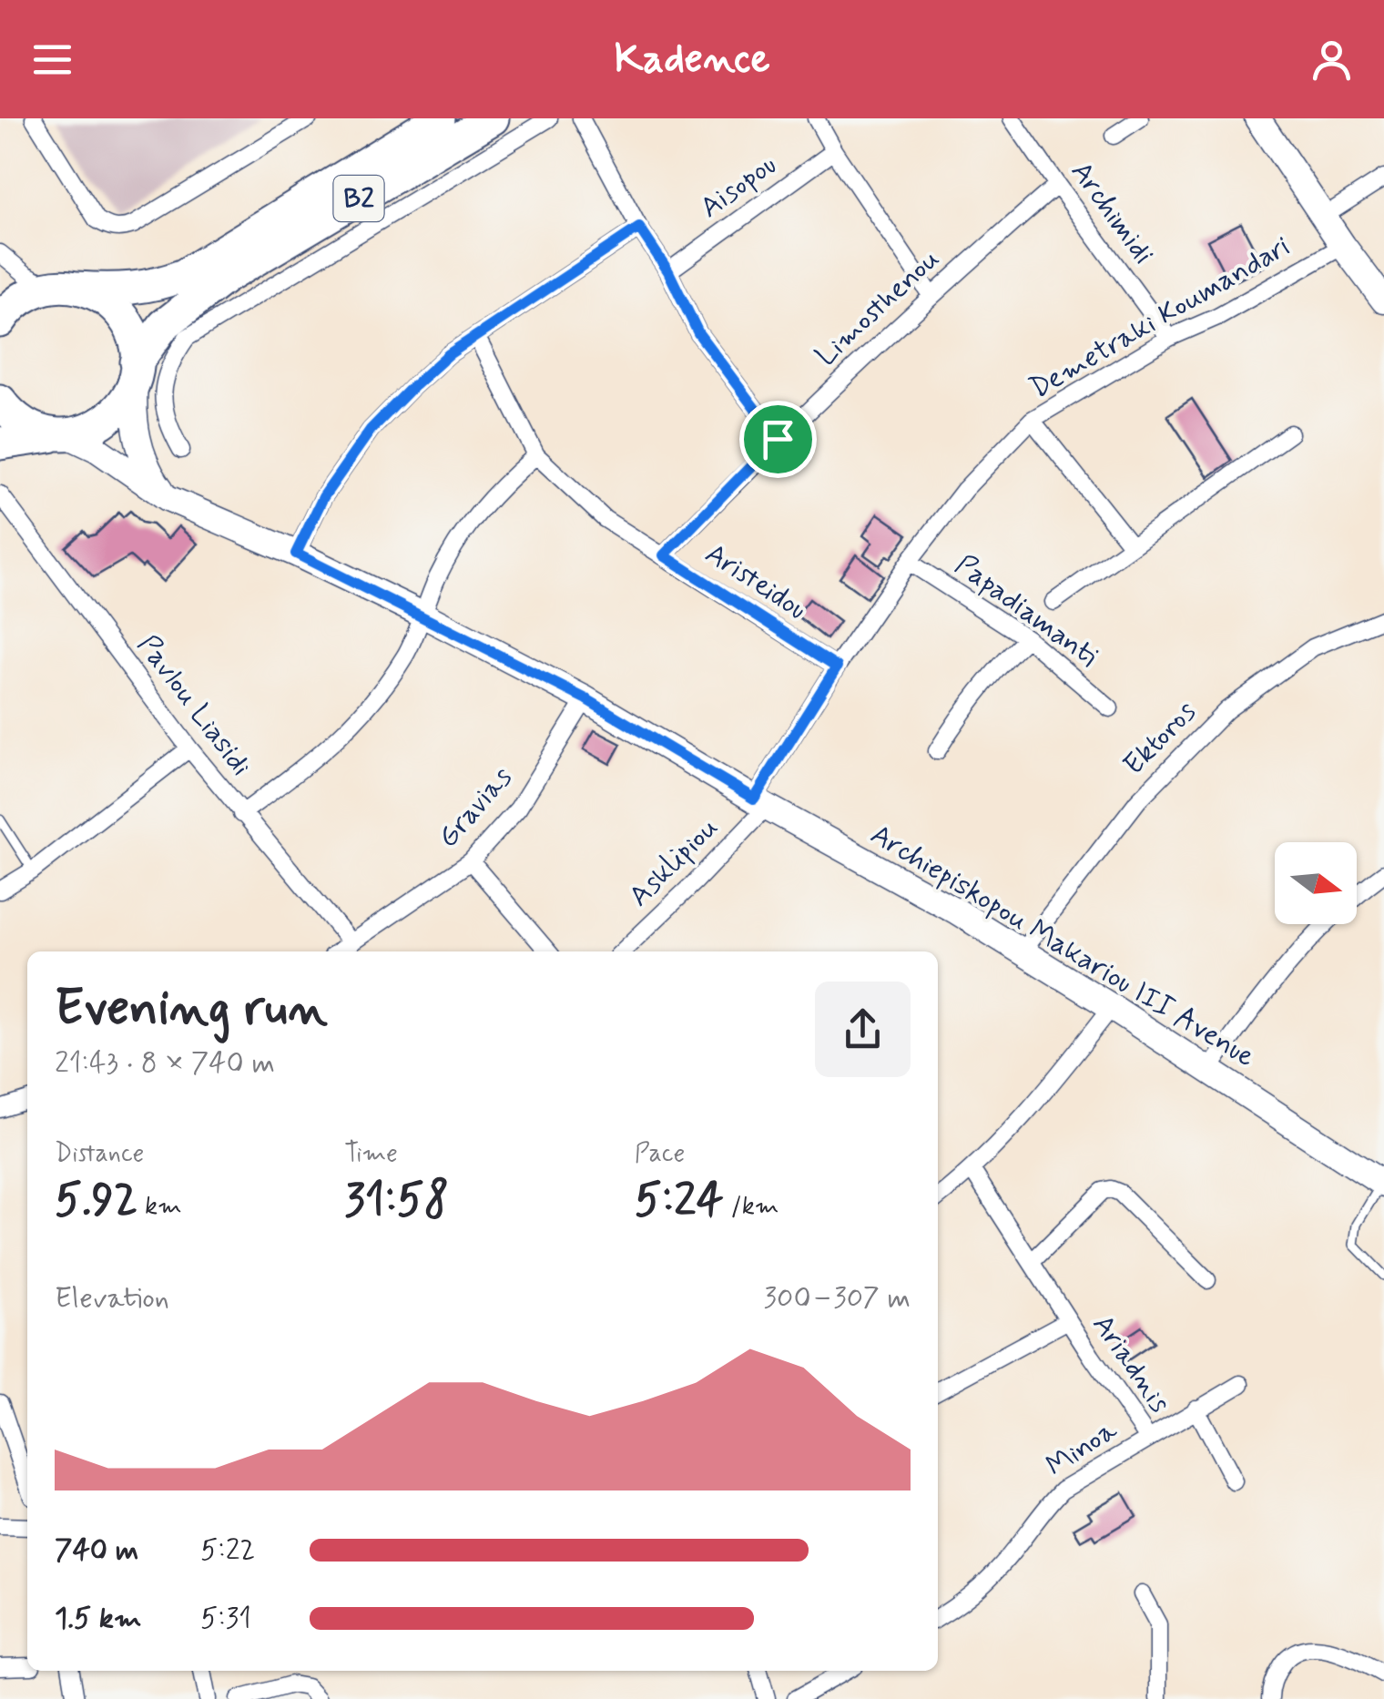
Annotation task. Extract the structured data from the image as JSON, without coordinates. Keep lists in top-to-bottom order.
{
  "streets": {
    "highway": ["B2"],
    "main road": ["Archiepiskopou Makariou III Avenue"],
    "street": [
      "Aisopou",
      "Archimidi",
      "Limosthenou",
      "Demetraki Koumandari",
      "Aristeidou",
      "Papadiamanti",
      "Pavlou Liasidi",
      "Ektoros",
      "Gravias",
      "Asklipiou",
      "Ariadnis",
      "Minoa"
    ]
  },
  "crossings": [
    ["B2", "Archiepiskopou Makariou III Avenue"],
    ["Archimidi", "Limosthenou"],
    ["Archimidi", "Demetraki Koumandari"],
    ["Limosthenou", "Aristeidou"],
    ["Demetraki Koumandari", "Aristeidou"],
    ["Demetraki Koumandari", "Papadiamanti"],
    ["Demetraki Koumandari", "Asklipiou"],
    ["Demetraki Koumandari", "Archiepiskopou Makariou III Avenue"],
    ["Pavlou Liasidi", "Gravias"],
    ["Ektoros", "Archiepiskopou Makariou III Avenue"],
    ["Gravias", "Archiepiskopou Makariou III Avenue"],
    ["Asklipiou", "Archiepiskopou Makariou III Avenue"],
    ["Ariadnis", "Minoa"]
  ],
  "north": "right",
  "page": {
    "header": "Kadence",
    "heading": ["Evening run", "21:43 · 8 × 740 m"],
    "stats": [
      ["Distance", "5.92 km"],
      ["Time", "31:58"],
      ["Pace", "5:24 /km"]
    ],
    "chart": ["Elevation", "300–307 m"],
    "list": [
      {
        "name": "740 m",
        "note": "5:22"
      },
      {
        "name": "1.5 km",
        "note": "5:31"
      }
    ]
  }
}
